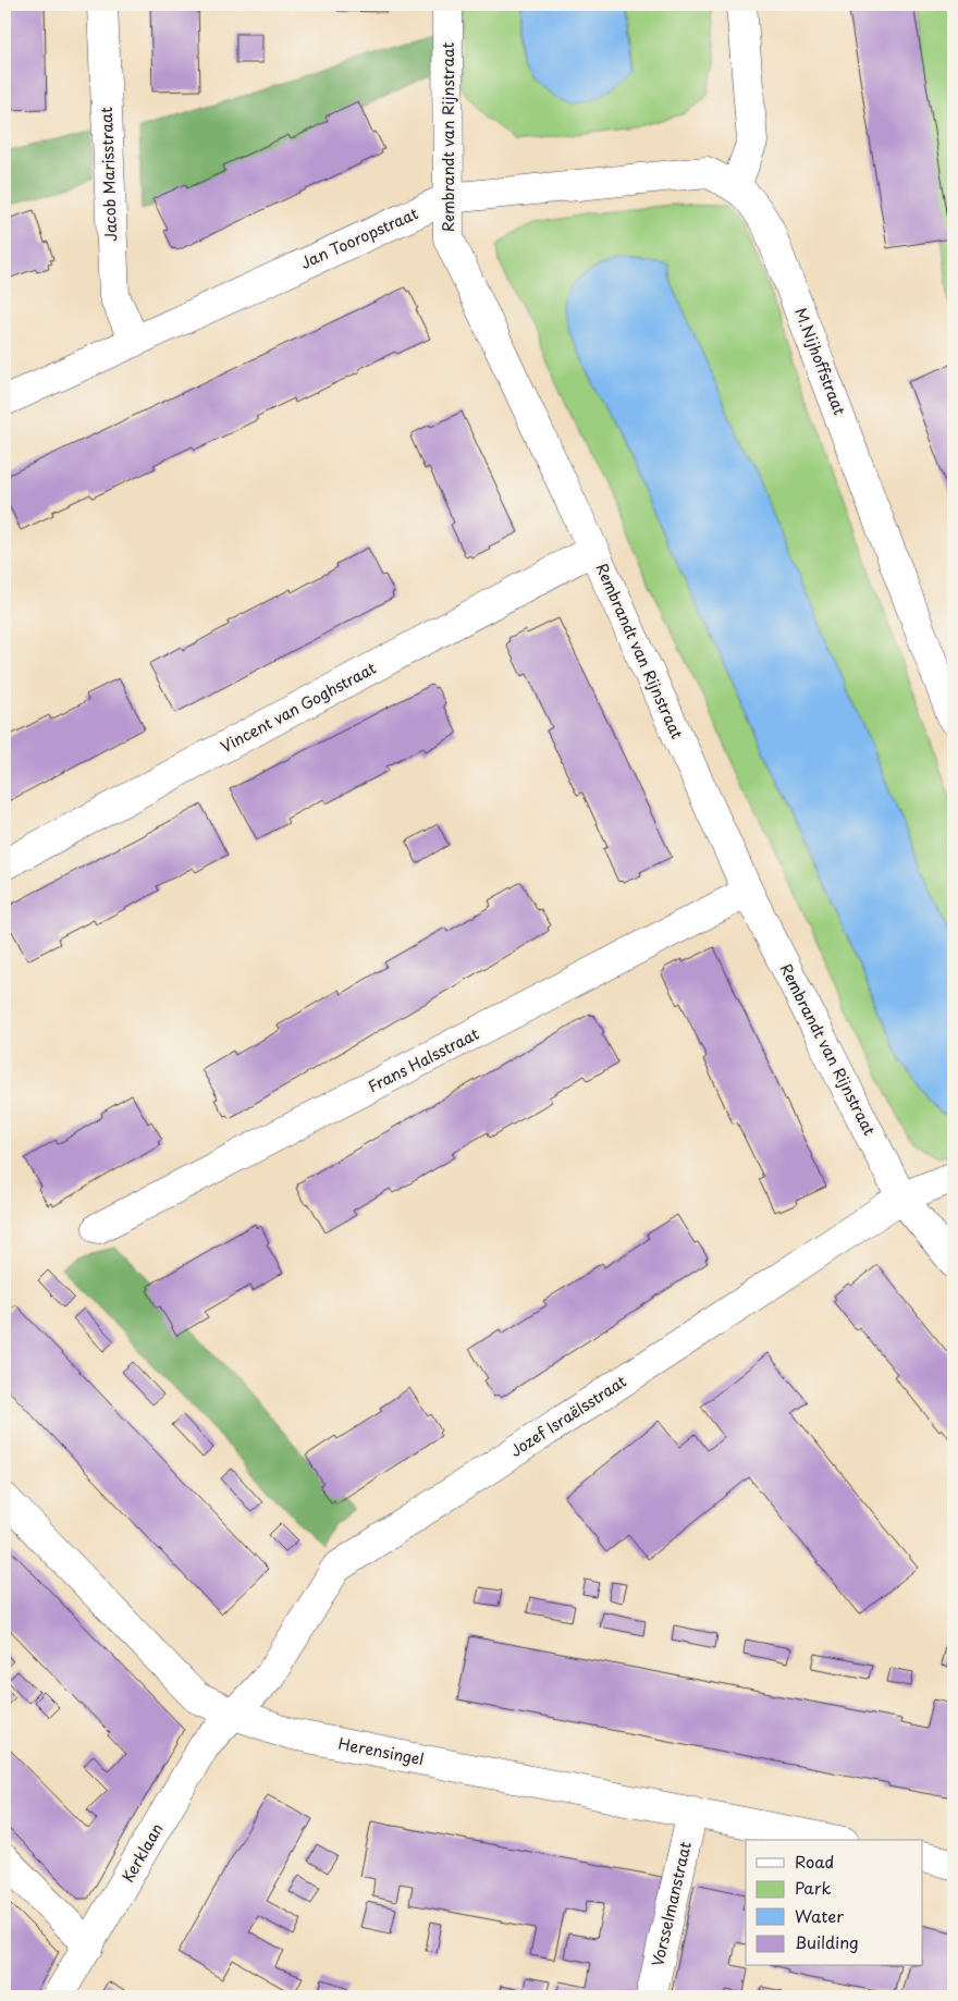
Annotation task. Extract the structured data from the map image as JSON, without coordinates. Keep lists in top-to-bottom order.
{
  "streets": {
    "street": [
      "Rembrandt van Rijnstraat",
      "Jacob Marisstraat",
      "Jan Tooropstraat",
      "M.Nijhoffstraat",
      "Vincent van Goghstraat",
      "Frans Halsstraat",
      "Jozef Israëlsstraat",
      "Herensingel",
      "Kerklaan",
      "Vorsselmanstraat"
    ]
  },
  "crossings": [
    ["Rembrandt van Rijnstraat", "Jan Tooropstraat"],
    ["Rembrandt van Rijnstraat", "Vincent van Goghstraat"],
    ["Rembrandt van Rijnstraat", "Frans Halsstraat"],
    ["Rembrandt van Rijnstraat", "Jozef Israëlsstraat"],
    ["Jacob Marisstraat", "Jan Tooropstraat"],
    ["Jan Tooropstraat", "M.Nijhoffstraat"],
    ["Jozef Israëlsstraat", "Herensingel"],
    ["Jozef Israëlsstraat", "Kerklaan"],
    ["Herensingel", "Kerklaan"],
    ["Herensingel", "Vorsselmanstraat"]
  ],
  "legend": [
    "Road",
    "Park",
    "Water",
    "Building"
  ]
}
